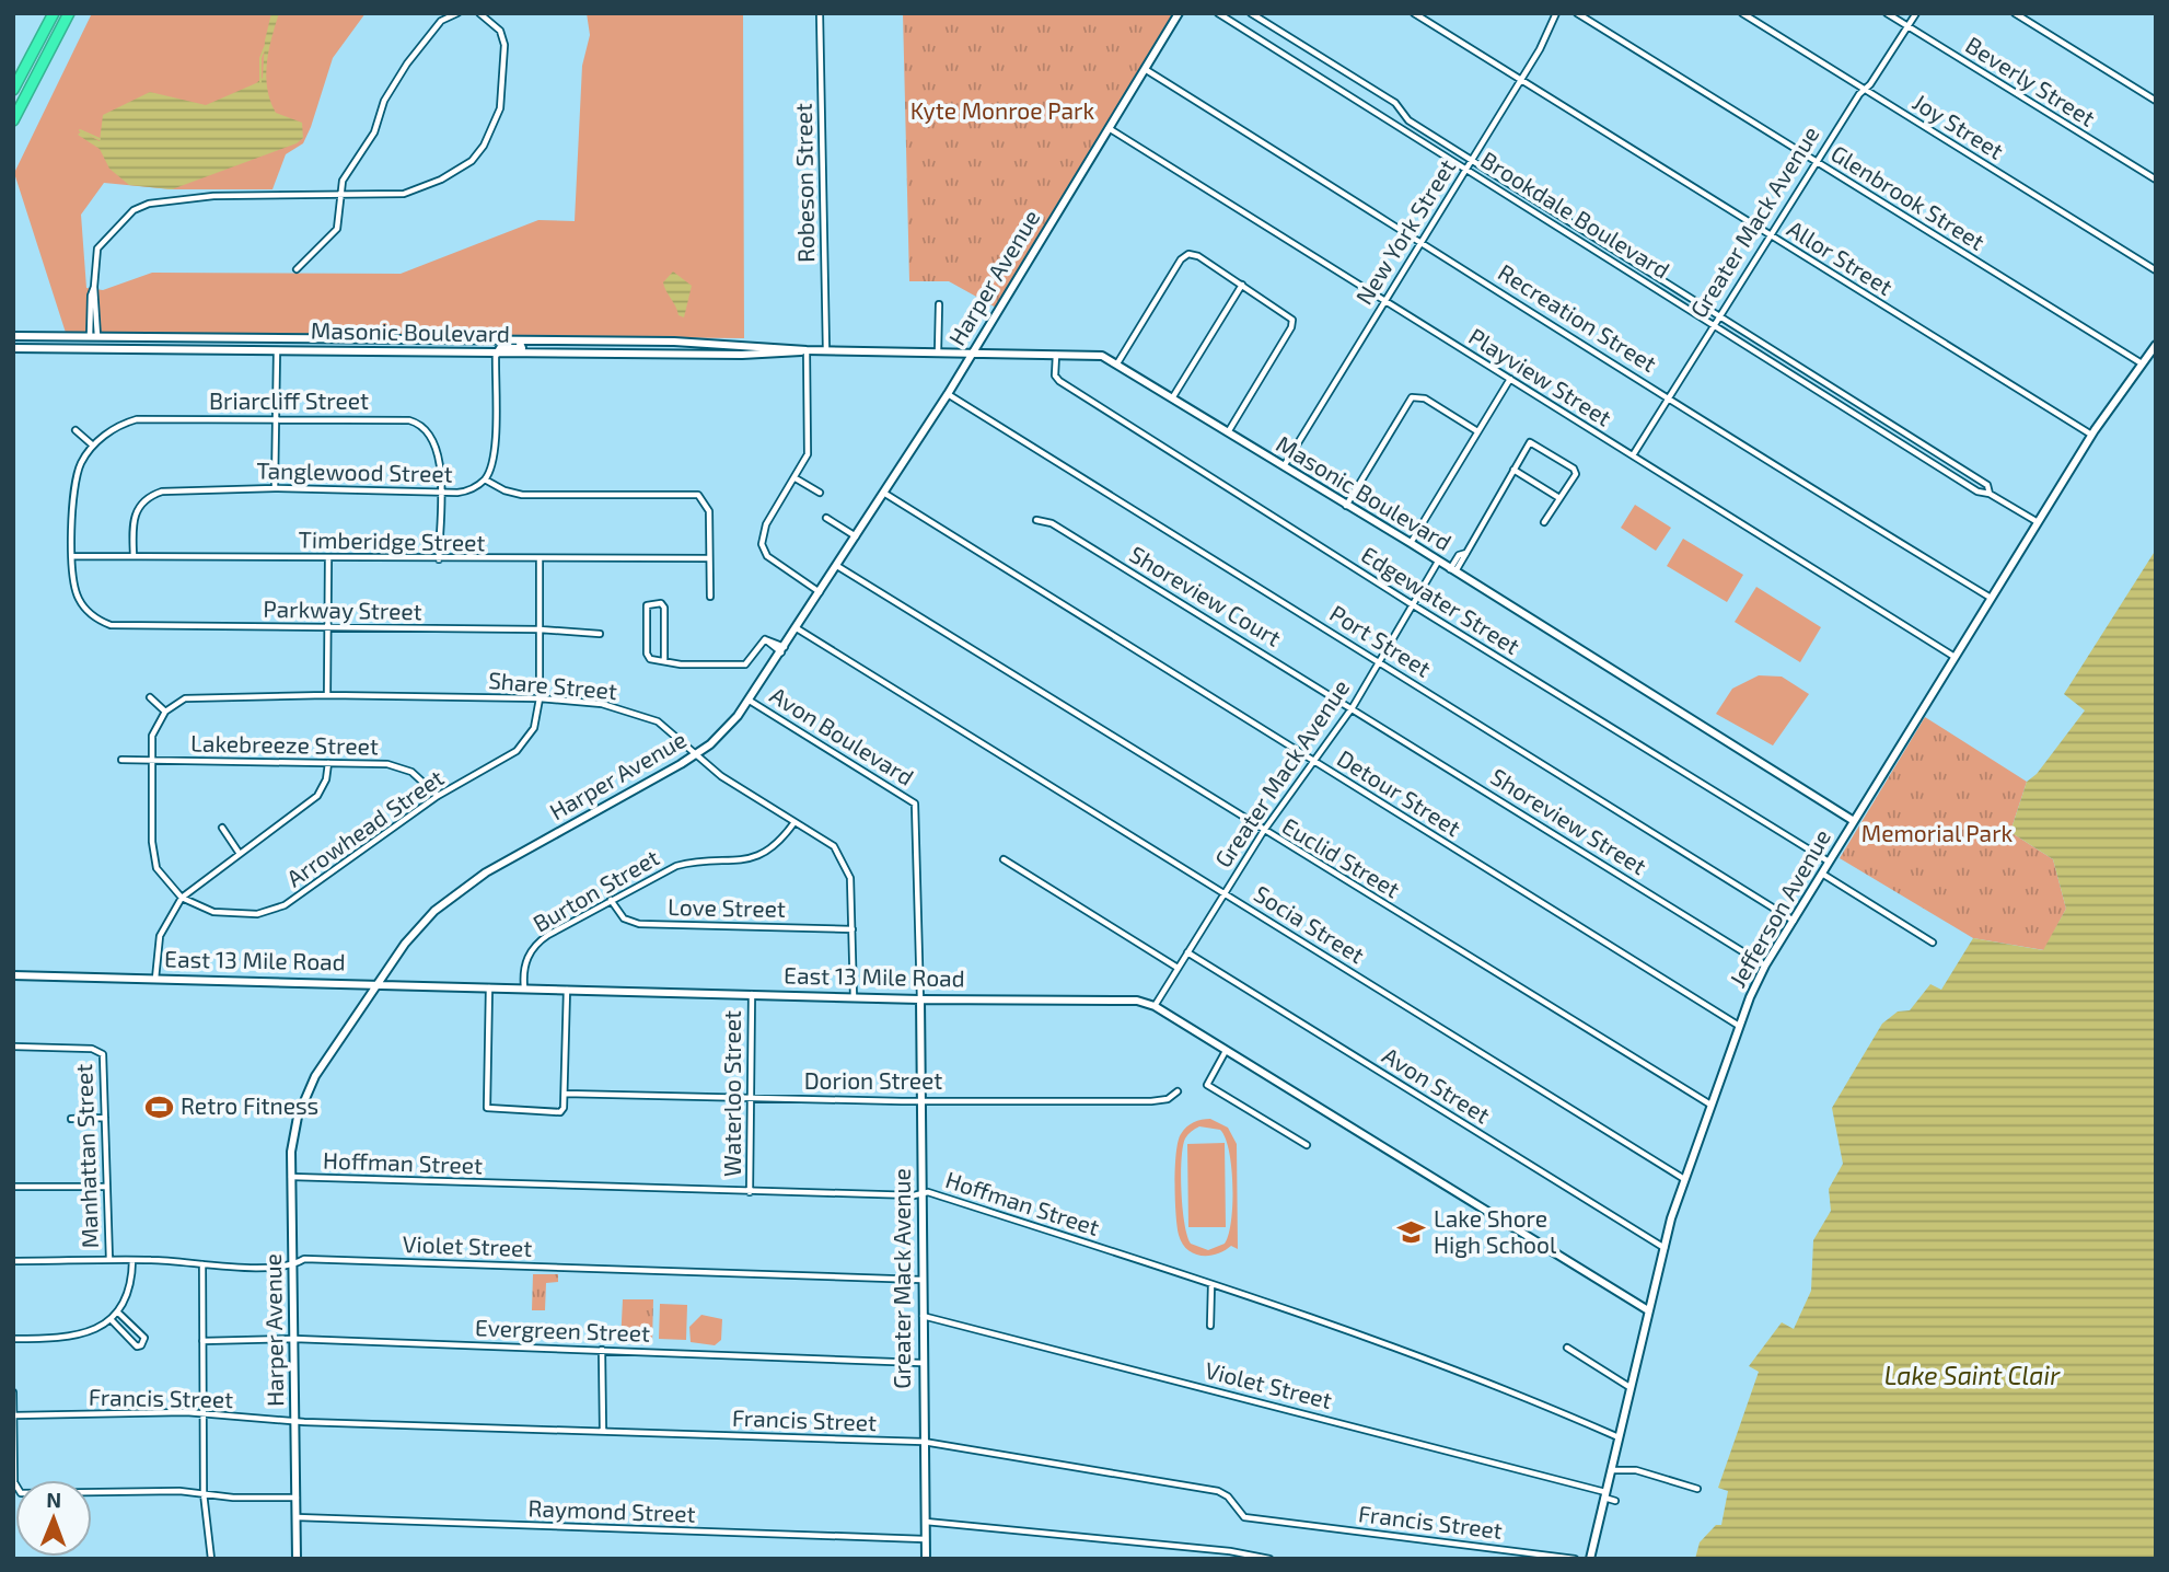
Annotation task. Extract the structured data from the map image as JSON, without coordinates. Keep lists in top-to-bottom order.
{
  "streets": {
    "main road": [
      "Greater Mack Avenue",
      "Harper Avenue",
      "Masonic Boulevard",
      "Jefferson Avenue",
      "East 13 Mile Road"
    ],
    "street": [
      "Beverly Street",
      "Joy Street",
      "Robeson Street",
      "Glenbrook Street",
      "Brookdale Boulevard",
      "New York Street",
      "Allor Street",
      "Recreation Street",
      "Playview Street",
      "Briarcliff Street",
      "Tanglewood Street",
      "Timberidge Street",
      "Shoreview Court",
      "Edgewater Street",
      "Parkway Street",
      "Port Street",
      "Share Street",
      "Avon Boulevard",
      "Lakebreeze Street",
      "Detour Street",
      "Shoreview Street",
      "Arrowhead Street",
      "Euclid Street",
      "Burton Street",
      "Love Street",
      "Socia Street",
      "Dorion Street",
      "Avon Street",
      "Waterloo Street",
      "Manhattan Street",
      "Hoffman Street",
      "Violet Street",
      "Evergreen Street",
      "Francis Street",
      "Raymond Street"
    ]
  },
  "crossings": [
    ["Beverly Street", "Greater Mack Avenue"],
    ["Joy Street", "Greater Mack Avenue"],
    ["Robeson Street", "Masonic Boulevard"],
    ["Glenbrook Street", "Greater Mack Avenue"],
    ["Glenbrook Street", "Jefferson Avenue"],
    ["Brookdale Boulevard", "Greater Mack Avenue"],
    ["Brookdale Boulevard", "New York Street"],
    ["Brookdale Boulevard", "Jefferson Avenue"],
    ["Greater Mack Avenue", "Allor Street"],
    ["Greater Mack Avenue", "Recreation Street"],
    ["Greater Mack Avenue", "Masonic Boulevard"],
    ["Greater Mack Avenue", "Playview Street"],
    ["Greater Mack Avenue", "Shoreview Court"],
    ["Greater Mack Avenue", "Edgewater Street"],
    ["Greater Mack Avenue", "Port Street"],
    ["Greater Mack Avenue", "Avon Boulevard"],
    ["Greater Mack Avenue", "Detour Street"],
    ["Greater Mack Avenue", "Shoreview Street"],
    ["Greater Mack Avenue", "Euclid Street"],
    ["Greater Mack Avenue", "Socia Street"],
    ["Greater Mack Avenue", "East 13 Mile Road"],
    ["Greater Mack Avenue", "Dorion Street"],
    ["Greater Mack Avenue", "Avon Street"],
    ["Greater Mack Avenue", "Hoffman Street"],
    ["Greater Mack Avenue", "Violet Street"],
    ["Greater Mack Avenue", "Evergreen Street"],
    ["Greater Mack Avenue", "Francis Street"],
    ["Greater Mack Avenue", "Raymond Street"],
    ["New York Street", "Allor Street"],
    ["New York Street", "Recreation Street"],
    ["New York Street", "Masonic Boulevard"],
    ["New York Street", "Playview Street"],
    ["Allor Street", "Jefferson Avenue"],
    ["Harper Avenue", "Recreation Street"],
    ["Harper Avenue", "Masonic Boulevard"],
    ["Harper Avenue", "Playview Street"],
    ["Harper Avenue", "Port Street"],
    ["Harper Avenue", "Share Street"],
    ["Harper Avenue", "Avon Boulevard"],
    ["Harper Avenue", "Detour Street"],
    ["Harper Avenue", "Euclid Street"],
    ["Harper Avenue", "Socia Street"],
    ["Harper Avenue", "East 13 Mile Road"],
    ["Harper Avenue", "Hoffman Street"],
    ["Harper Avenue", "Violet Street"],
    ["Harper Avenue", "Evergreen Street"],
    ["Harper Avenue", "Francis Street"],
    ["Harper Avenue", "Raymond Street"],
    ["Recreation Street", "Jefferson Avenue"],
    ["Masonic Boulevard", "Edgewater Street"],
    ["Masonic Boulevard", "Jefferson Avenue"],
    ["Playview Street", "Jefferson Avenue"],
    ["Briarcliff Street", "Tanglewood Street"],
    ["Briarcliff Street", "Timberidge Street"],
    ["Tanglewood Street", "Timberidge Street"],
    ["Timberidge Street", "Parkway Street"],
    ["Timberidge Street", "Arrowhead Street"],
    ["Shoreview Court", "Shoreview Street"],
    ["Edgewater Street", "Jefferson Avenue"],
    ["Parkway Street", "Arrowhead Street"],
    ["Port Street", "Jefferson Avenue"],
    ["Share Street", "Arrowhead Street"],
    ["Share Street", "Burton Street"],
    ["Share Street", "Love Street"],
    ["Share Street", "East 13 Mile Road"],
    ["Avon Boulevard", "East 13 Mile Road"],
    ["Lakebreeze Street", "Arrowhead Street"],
    ["Detour Street", "Jefferson Avenue"],
    ["Shoreview Street", "Jefferson Avenue"],
    ["Euclid Street", "Jefferson Avenue"],
    ["Burton Street", "Love Street"],
    ["Burton Street", "East 13 Mile Road"],
    ["Jefferson Avenue", "Socia Street"],
    ["Jefferson Avenue", "East 13 Mile Road"],
    ["Jefferson Avenue", "Avon Street"],
    ["Jefferson Avenue", "Hoffman Street"],
    ["Jefferson Avenue", "Violet Street"],
    ["East 13 Mile Road", "Waterloo Street"],
    ["Dorion Street", "Waterloo Street"],
    ["Waterloo Street", "Hoffman Street"],
    ["Manhattan Street", "Violet Street"]
  ],
  "water": ["Lake Saint Clair"],
  "parks": ["Kyte Monroe Park", "Memorial Park"],
  "places": {
    "sports": ["Retro Fitness"],
    "school or university": ["Lake Shore High School"]
  },
  "north": "top"
}
